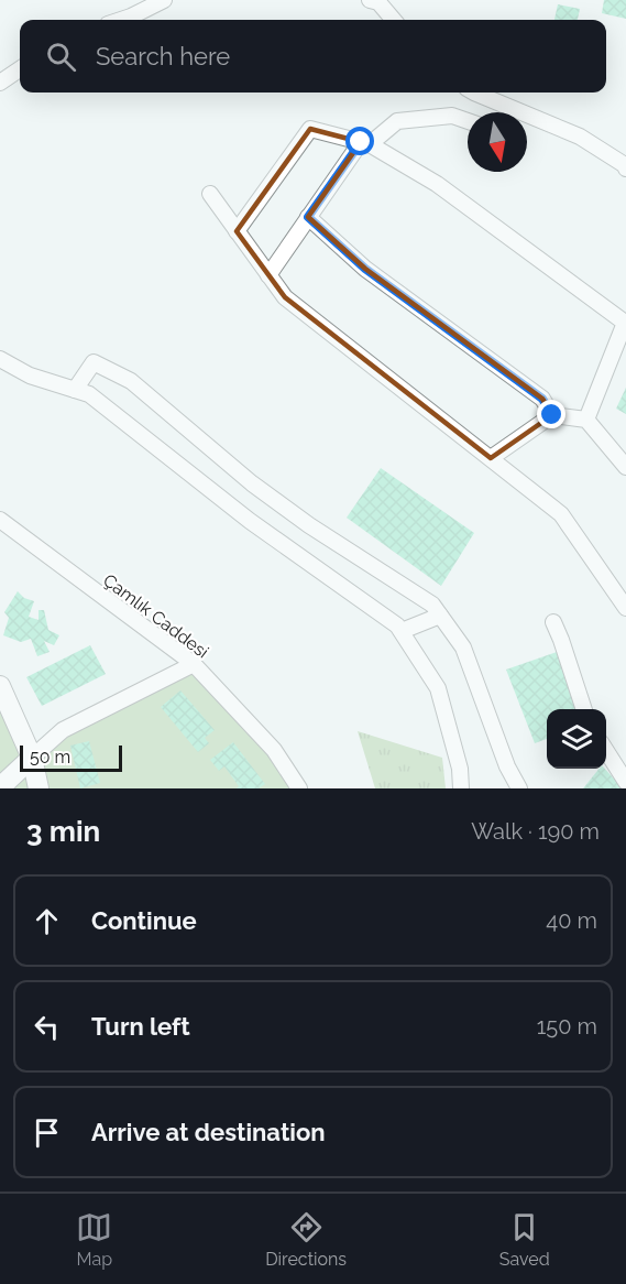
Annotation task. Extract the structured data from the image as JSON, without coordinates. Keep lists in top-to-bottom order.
{
  "streets": {
    "street": ["Çamlık Caddesi"]
  },
  "scale_bar": "50 m",
  "north": "bottom",
  "page": {
    "search": "Search here",
    "scale": "50 m",
    "heading": ["3 min", "Walk · 190 m"],
    "list": [
      ["Continue", "40 m"],
      ["Turn left", "150 m"],
      "Arrive at destination"
    ],
    "nav": ["Map", "Directions", "Saved"]
  }
}
